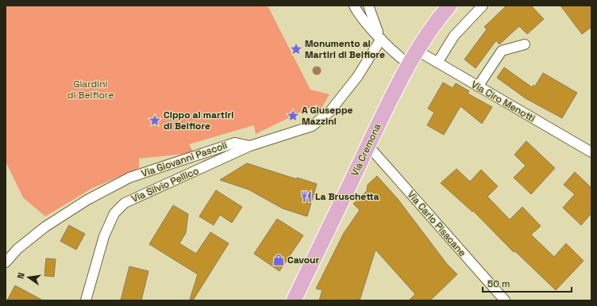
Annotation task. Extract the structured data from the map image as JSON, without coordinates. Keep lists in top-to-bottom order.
{
  "streets": {
    "main road": ["Via Cremona"],
    "street": [
      "Via Ciro Menotti",
      "Via Giovanni Pascoli",
      "Via Silvio Pellico",
      "Via Carlo Pisacane"
    ]
  },
  "crossings": [
    ["Via Ciro Menotti", "Via Cremona"],
    ["Via Cremona", "Via Carlo Pisacane"],
    ["Via Giovanni Pascoli", "Via Silvio Pellico"]
  ],
  "parks": ["Giardini di Belfiore"],
  "places": {
    "place": ["Monumento ai Martiri di Belfiore", "A Giuseppe Mazzini", "Cippo ai martiri di Belfiore"],
    "restaurant": ["La Bruschetta"],
    "shop": ["Cavour"]
  },
  "scale_bar": "50 m",
  "north": "left"
}
